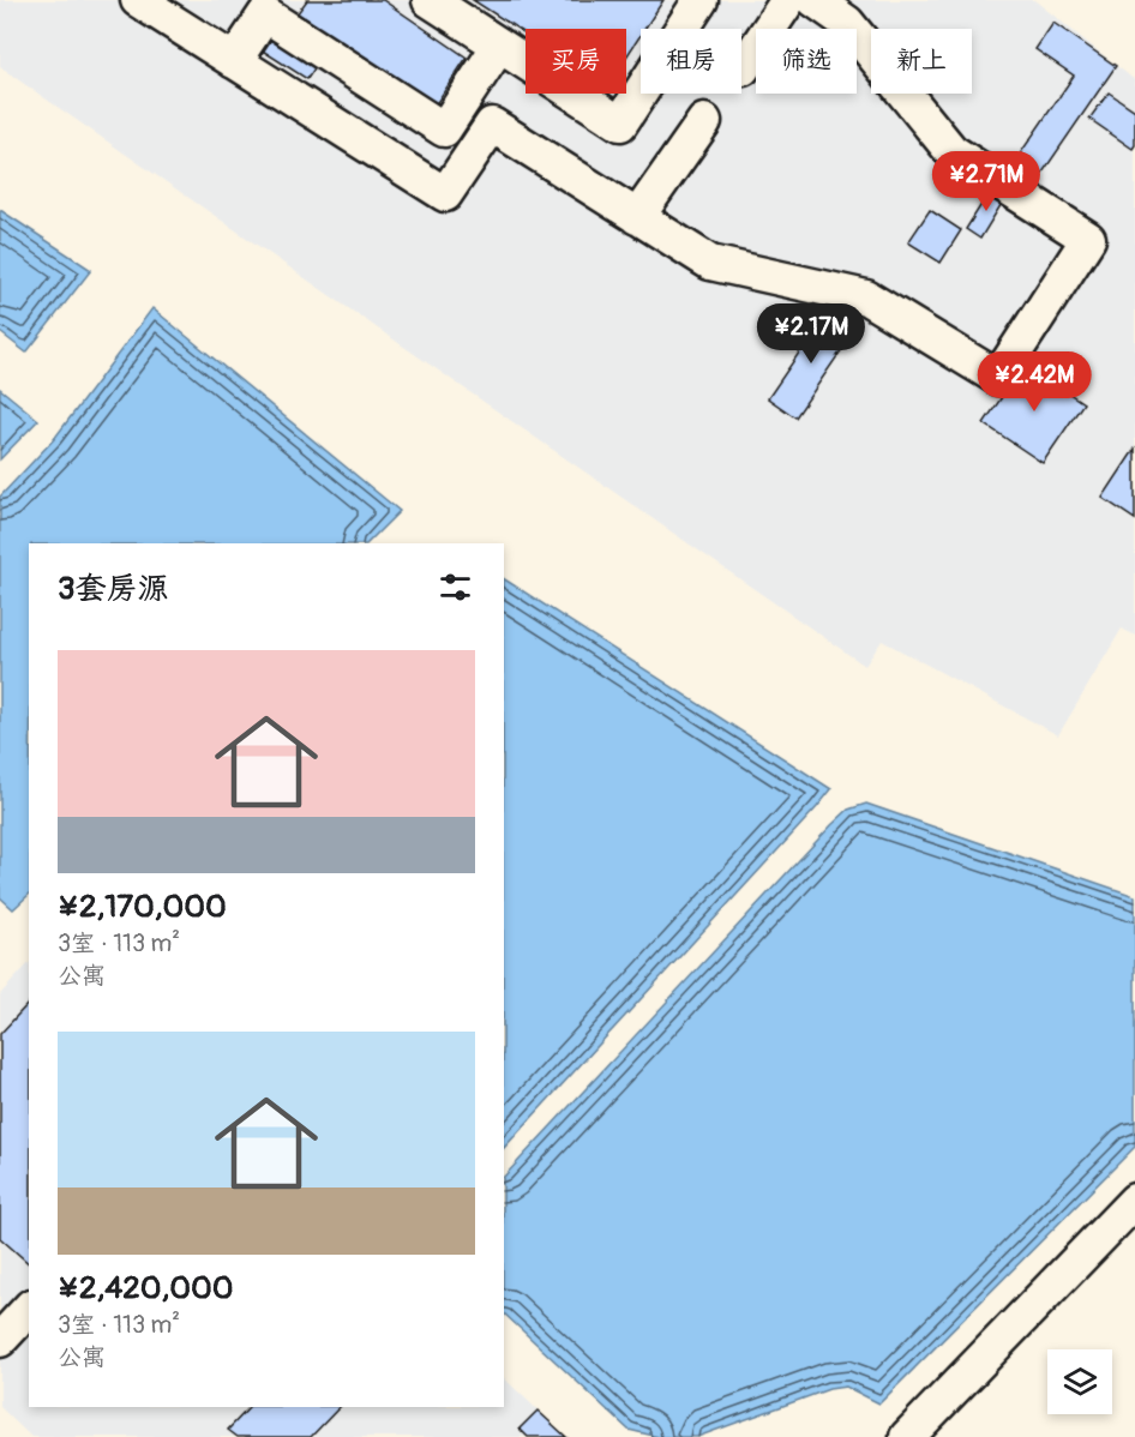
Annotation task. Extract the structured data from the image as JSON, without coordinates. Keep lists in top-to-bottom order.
{
  "page": {
    "chip": [
      "买房",
      "租房",
      "筛选",
      "新上"
    ],
    "price": ["¥2.71M", "¥2.17M", "¥2.42M"],
    "heading": "3套房源",
    "list": [
      {
        "name": "¥2,170,000",
        "note": "3室 · 113 m² · 公寓"
      },
      {
        "name": "¥2,420,000",
        "note": "3室 · 113 m² · 公寓"
      }
    ]
  }
}
